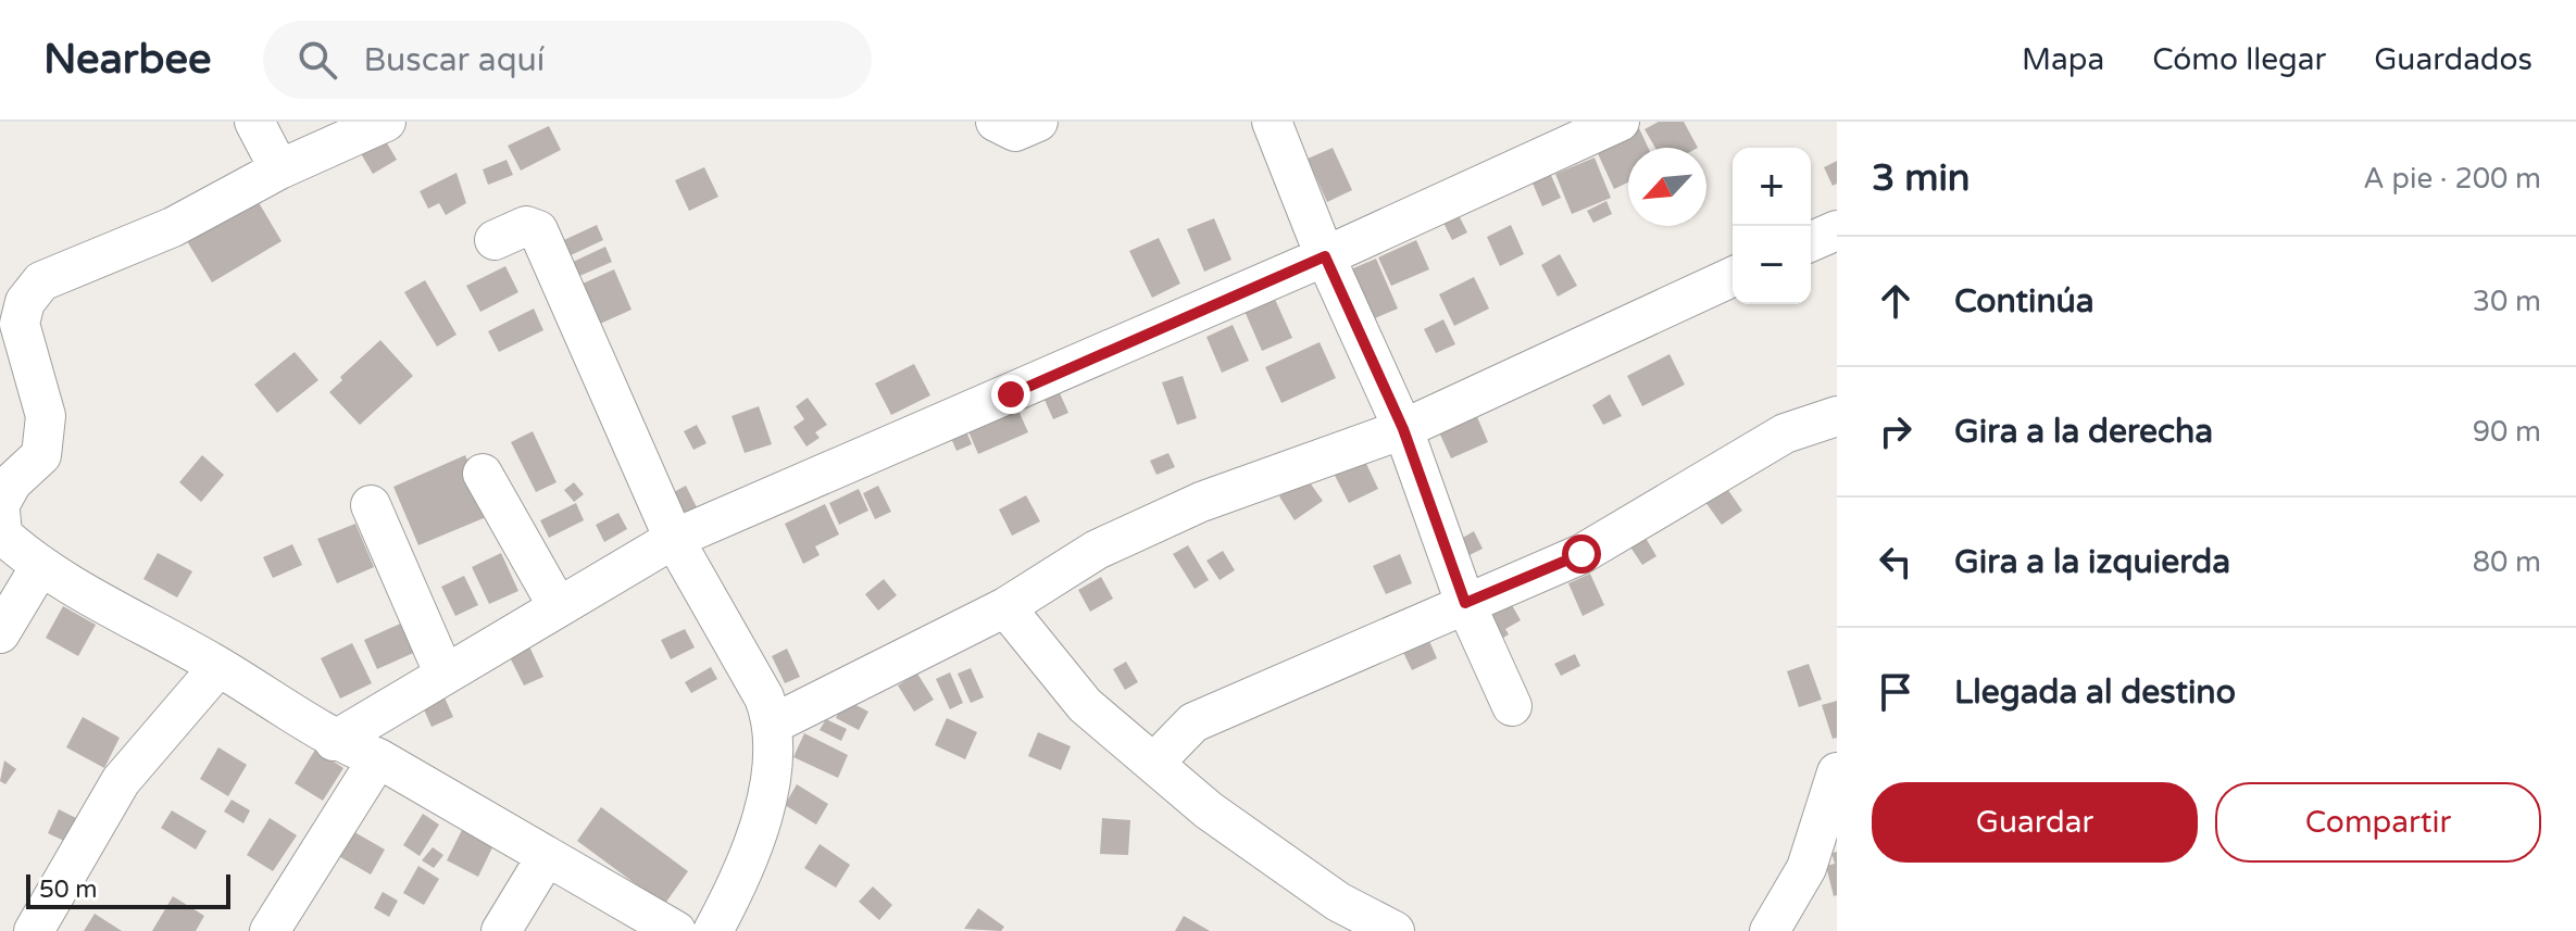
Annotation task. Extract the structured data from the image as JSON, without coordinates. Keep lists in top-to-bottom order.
{
  "scale_bar": "50 m",
  "north": "bottom left",
  "page": {
    "header": "Nearbee",
    "search": "Buscar aquí",
    "nav": ["Mapa", "Cómo llegar", "Guardados"],
    "heading": ["3 min", "A pie · 200 m"],
    "map_buttons": ["+", "−"],
    "list": [
      ["Continúa", "30 m"],
      ["Gira a la derecha", "90 m"],
      ["Gira a la izquierda", "80 m"],
      "Llegada al destino"
    ],
    "buttons": ["Guardar", "Compartir"],
    "scale": "50 m"
  }
}
